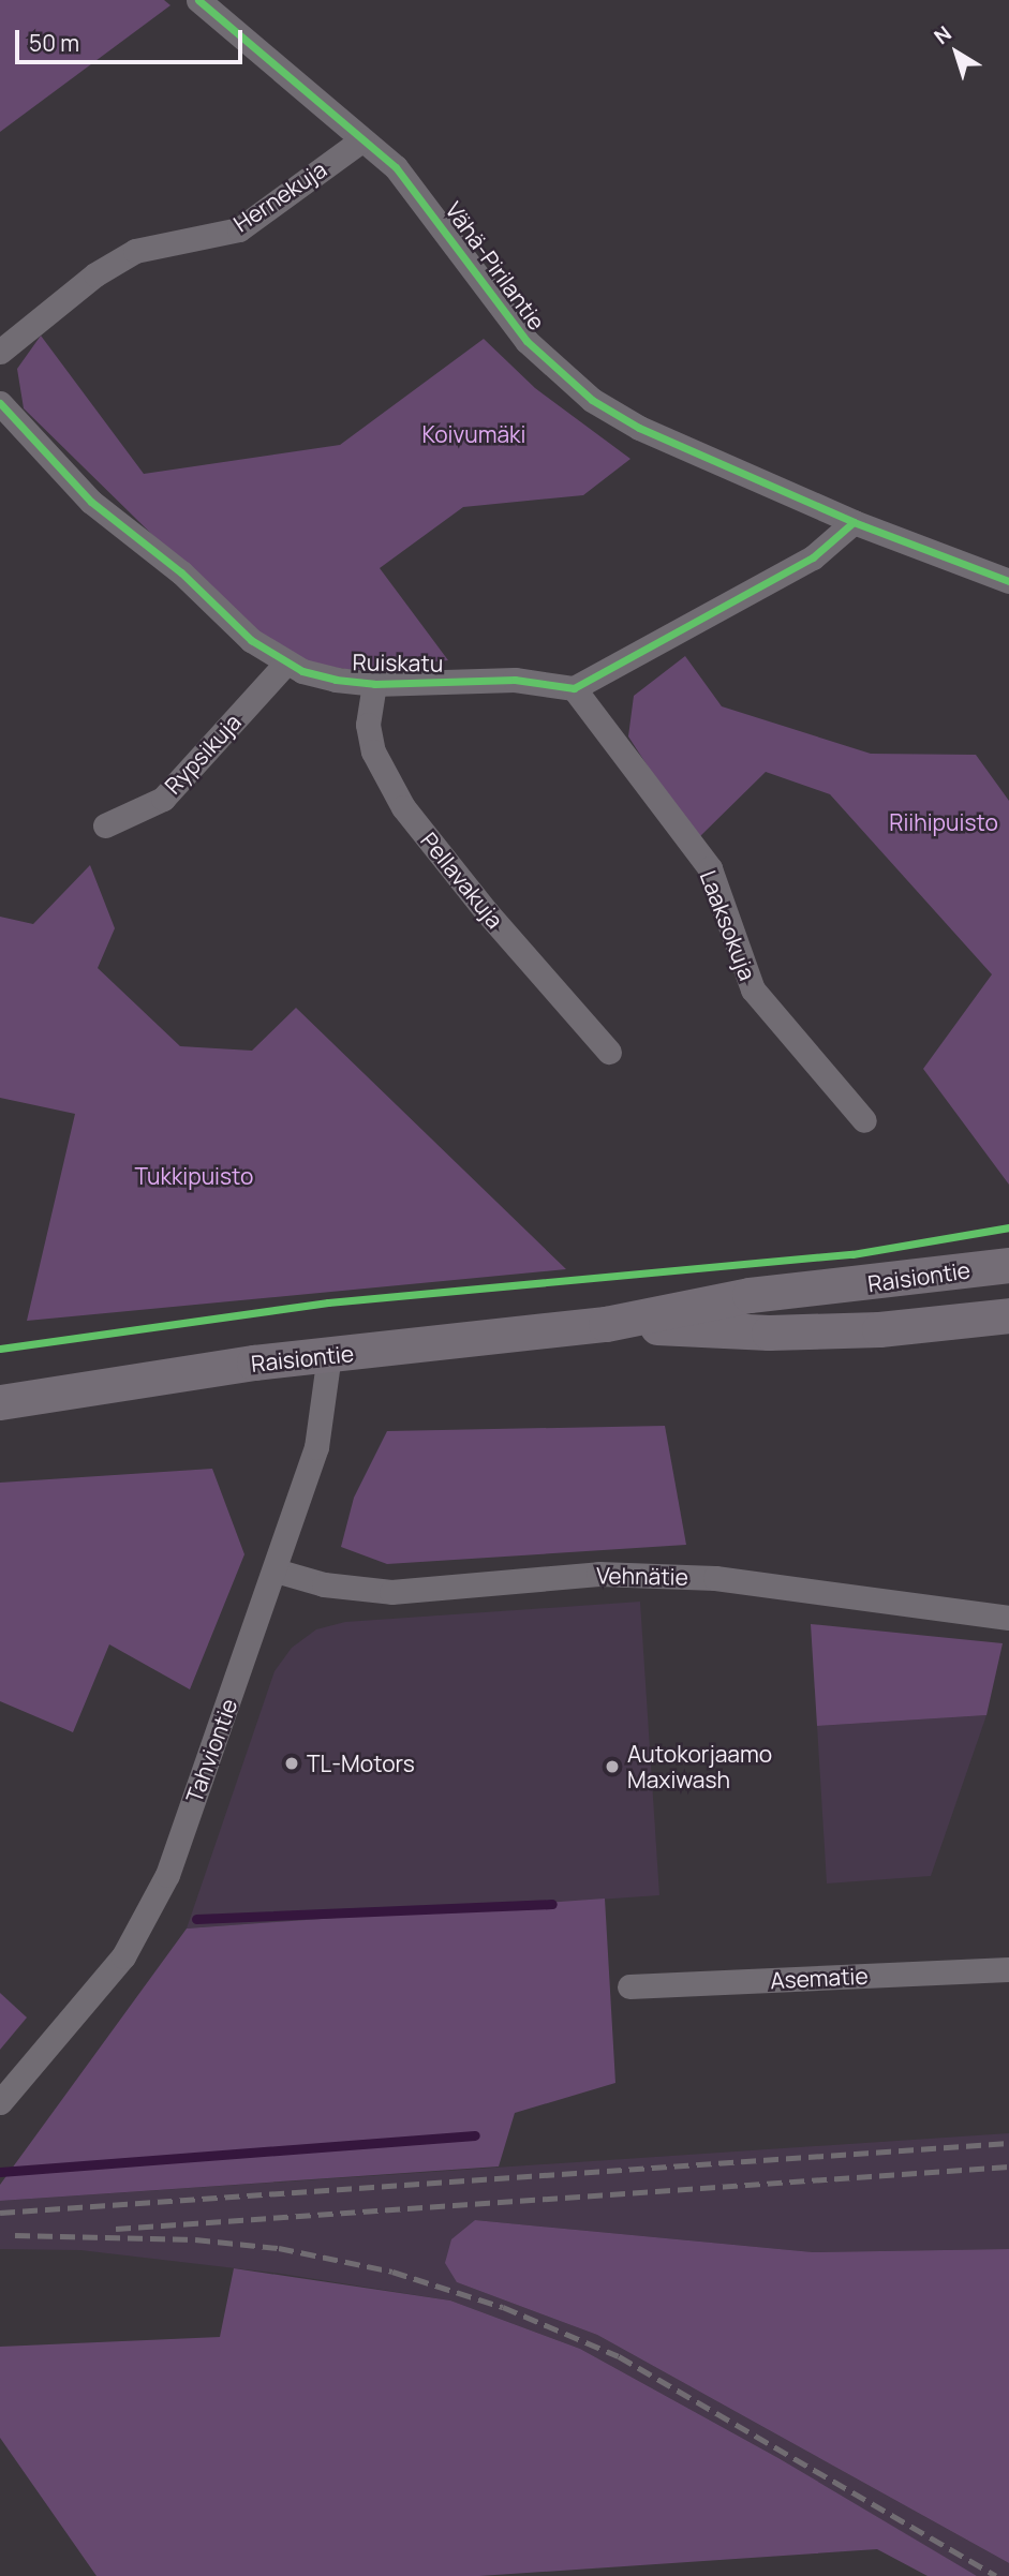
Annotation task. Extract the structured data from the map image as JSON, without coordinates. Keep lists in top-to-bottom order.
{
  "streets": {
    "main road": ["Raisiontie"],
    "street": [
      "Hernekuja",
      "Vähä-Pirilantie",
      "Ruiskatu",
      "Rypsikuja",
      "Pellavakuja",
      "Laaksokuja",
      "Vehnätie",
      "Tahviontie",
      "Asematie"
    ]
  },
  "crossings": [
    ["Hernekuja", "Vähä-Pirilantie"],
    ["Ruiskatu", "Rypsikuja"],
    ["Ruiskatu", "Pellavakuja"],
    ["Ruiskatu", "Laaksokuja"],
    ["Raisiontie", "Tahviontie"],
    ["Vehnätie", "Tahviontie"]
  ],
  "parks": ["Koivumäki", "Riihipuisto", "Tukkipuisto"],
  "places": ["TL-Motors", "Autokorjaamo Maxiwash"],
  "scale_bar": "50 m",
  "north": "top left"
}
